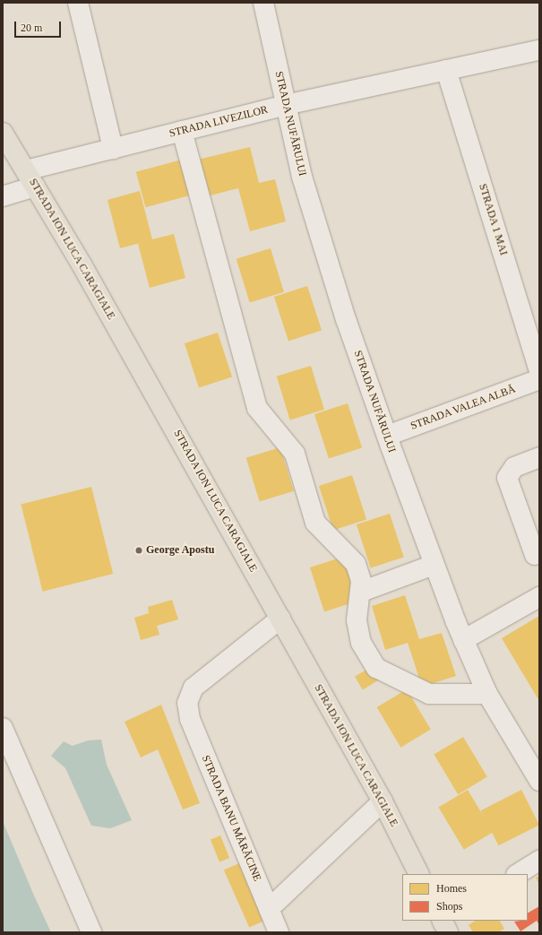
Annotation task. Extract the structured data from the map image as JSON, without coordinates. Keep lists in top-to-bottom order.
{
  "streets": {
    "main road": ["STRADA ION LUCA CARAGIALE"],
    "street": [
      "STRADA LIVEZILOR",
      "STRADA NUFĂRULUI",
      "STRADA 1 MAI",
      "STRADA VALEA ALBĂ",
      "STRADA BANU MĂRĂCINE"
    ]
  },
  "crossings": [
    ["STRADA LIVEZILOR", "STRADA NUFĂRULUI"],
    ["STRADA LIVEZILOR", "STRADA 1 MAI"],
    ["STRADA LIVEZILOR", "STRADA ION LUCA CARAGIALE"],
    ["STRADA NUFĂRULUI", "STRADA VALEA ALBĂ"],
    ["STRADA ION LUCA CARAGIALE", "STRADA BANU MĂRĂCINE"]
  ],
  "places": ["George Apostu"],
  "legend": ["Homes", "Shops"],
  "scale_bar": "20 m"
}
